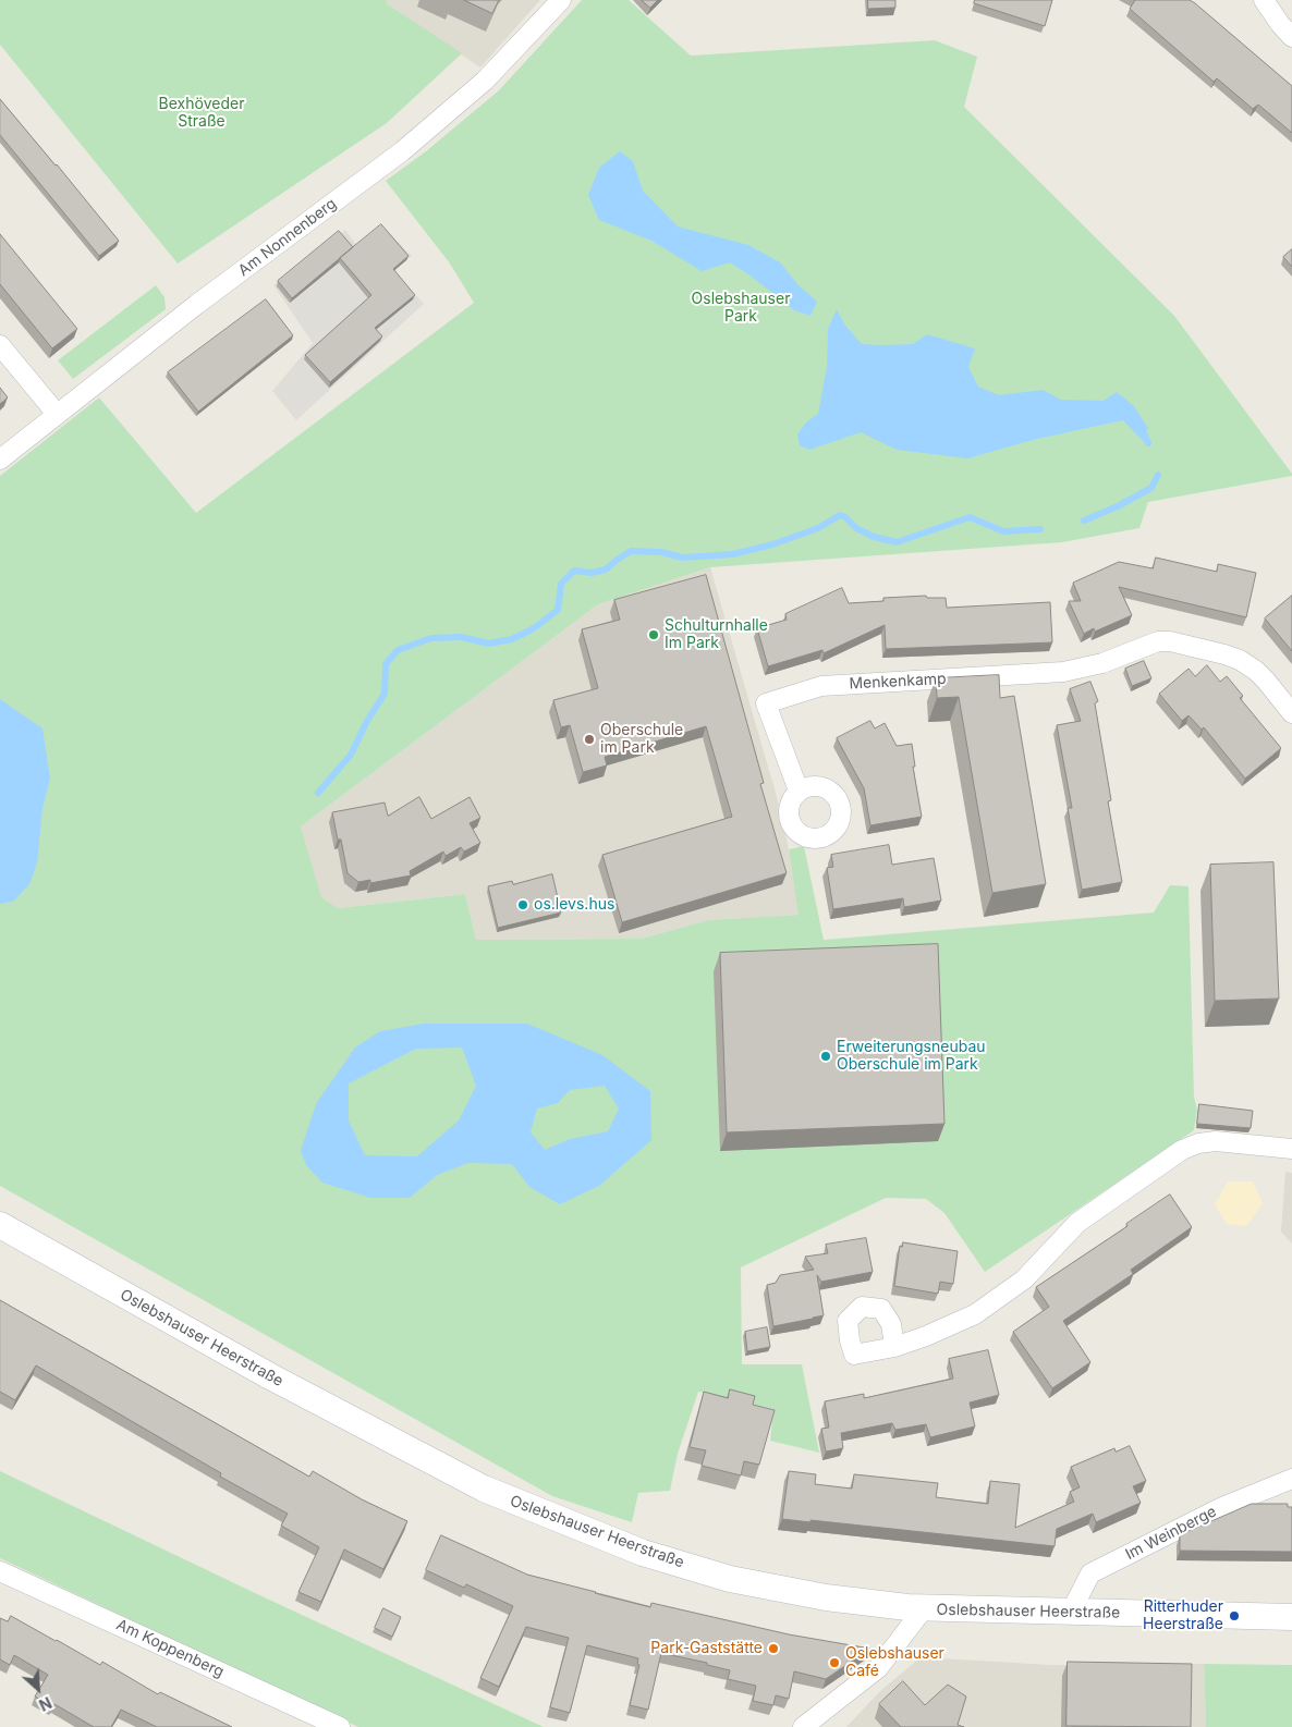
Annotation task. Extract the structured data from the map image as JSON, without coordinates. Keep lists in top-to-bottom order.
{
  "streets": {
    "main road": ["Oslebshauser Heerstraße"],
    "street": [
      "Am Nonnenberg",
      "Menkenkamp",
      "Im Weinberge",
      "Am Koppenberg"
    ]
  },
  "crossings": [
    ["Oslebshauser Heerstraße", "Im Weinberge"]
  ],
  "parks": ["Bexhöveder Straße", "Oslebshauser Park"],
  "places": [
    "Schulturnhalle Im Park",
    "Oberschule im Park",
    "os.levs.hus",
    "Erweiterungsneubau Oberschule im Park",
    "Ritterhuder Heerstraße",
    "Park-Gaststätte",
    "Oslebshauser Café"
  ],
  "north": "bottom right"
}
